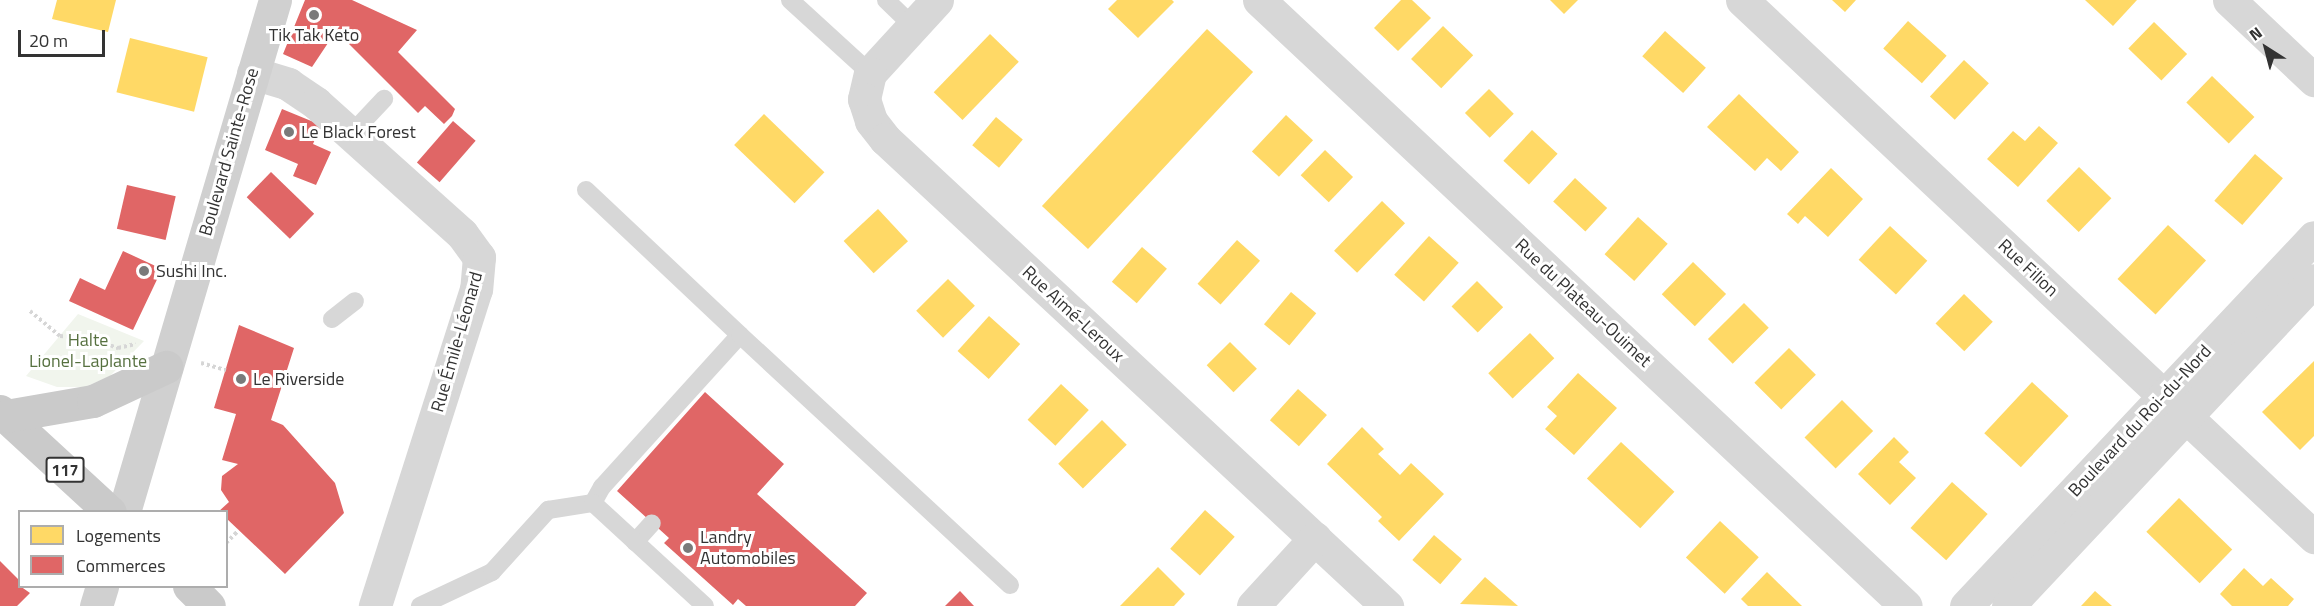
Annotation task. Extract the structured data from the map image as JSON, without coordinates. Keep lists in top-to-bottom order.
{
  "streets": {
    "main road": ["117"],
    "street": [
      "Boulevard Sainte-Rose",
      "Rue Filion",
      "Rue du Plateau-Ouimet",
      "Rue Aimé-Leroux",
      "Rue Émile-Léonard",
      "Boulevard du Roi-du-Nord"
    ]
  },
  "crossings": [
    ["Boulevard Sainte-Rose", "Rue Émile-Léonard"],
    ["Rue Filion", "Boulevard du Roi-du-Nord"]
  ],
  "parks": ["Halte Lionel-Laplante"],
  "places": [
    "Tik Tak Keto",
    "Le Black Forest",
    "Sushi Inc.",
    "Le Riverside",
    "Landry Automobiles"
  ],
  "legend": ["Logements", "Commerces"],
  "scale_bar": "20 m",
  "north": "top left"
}
